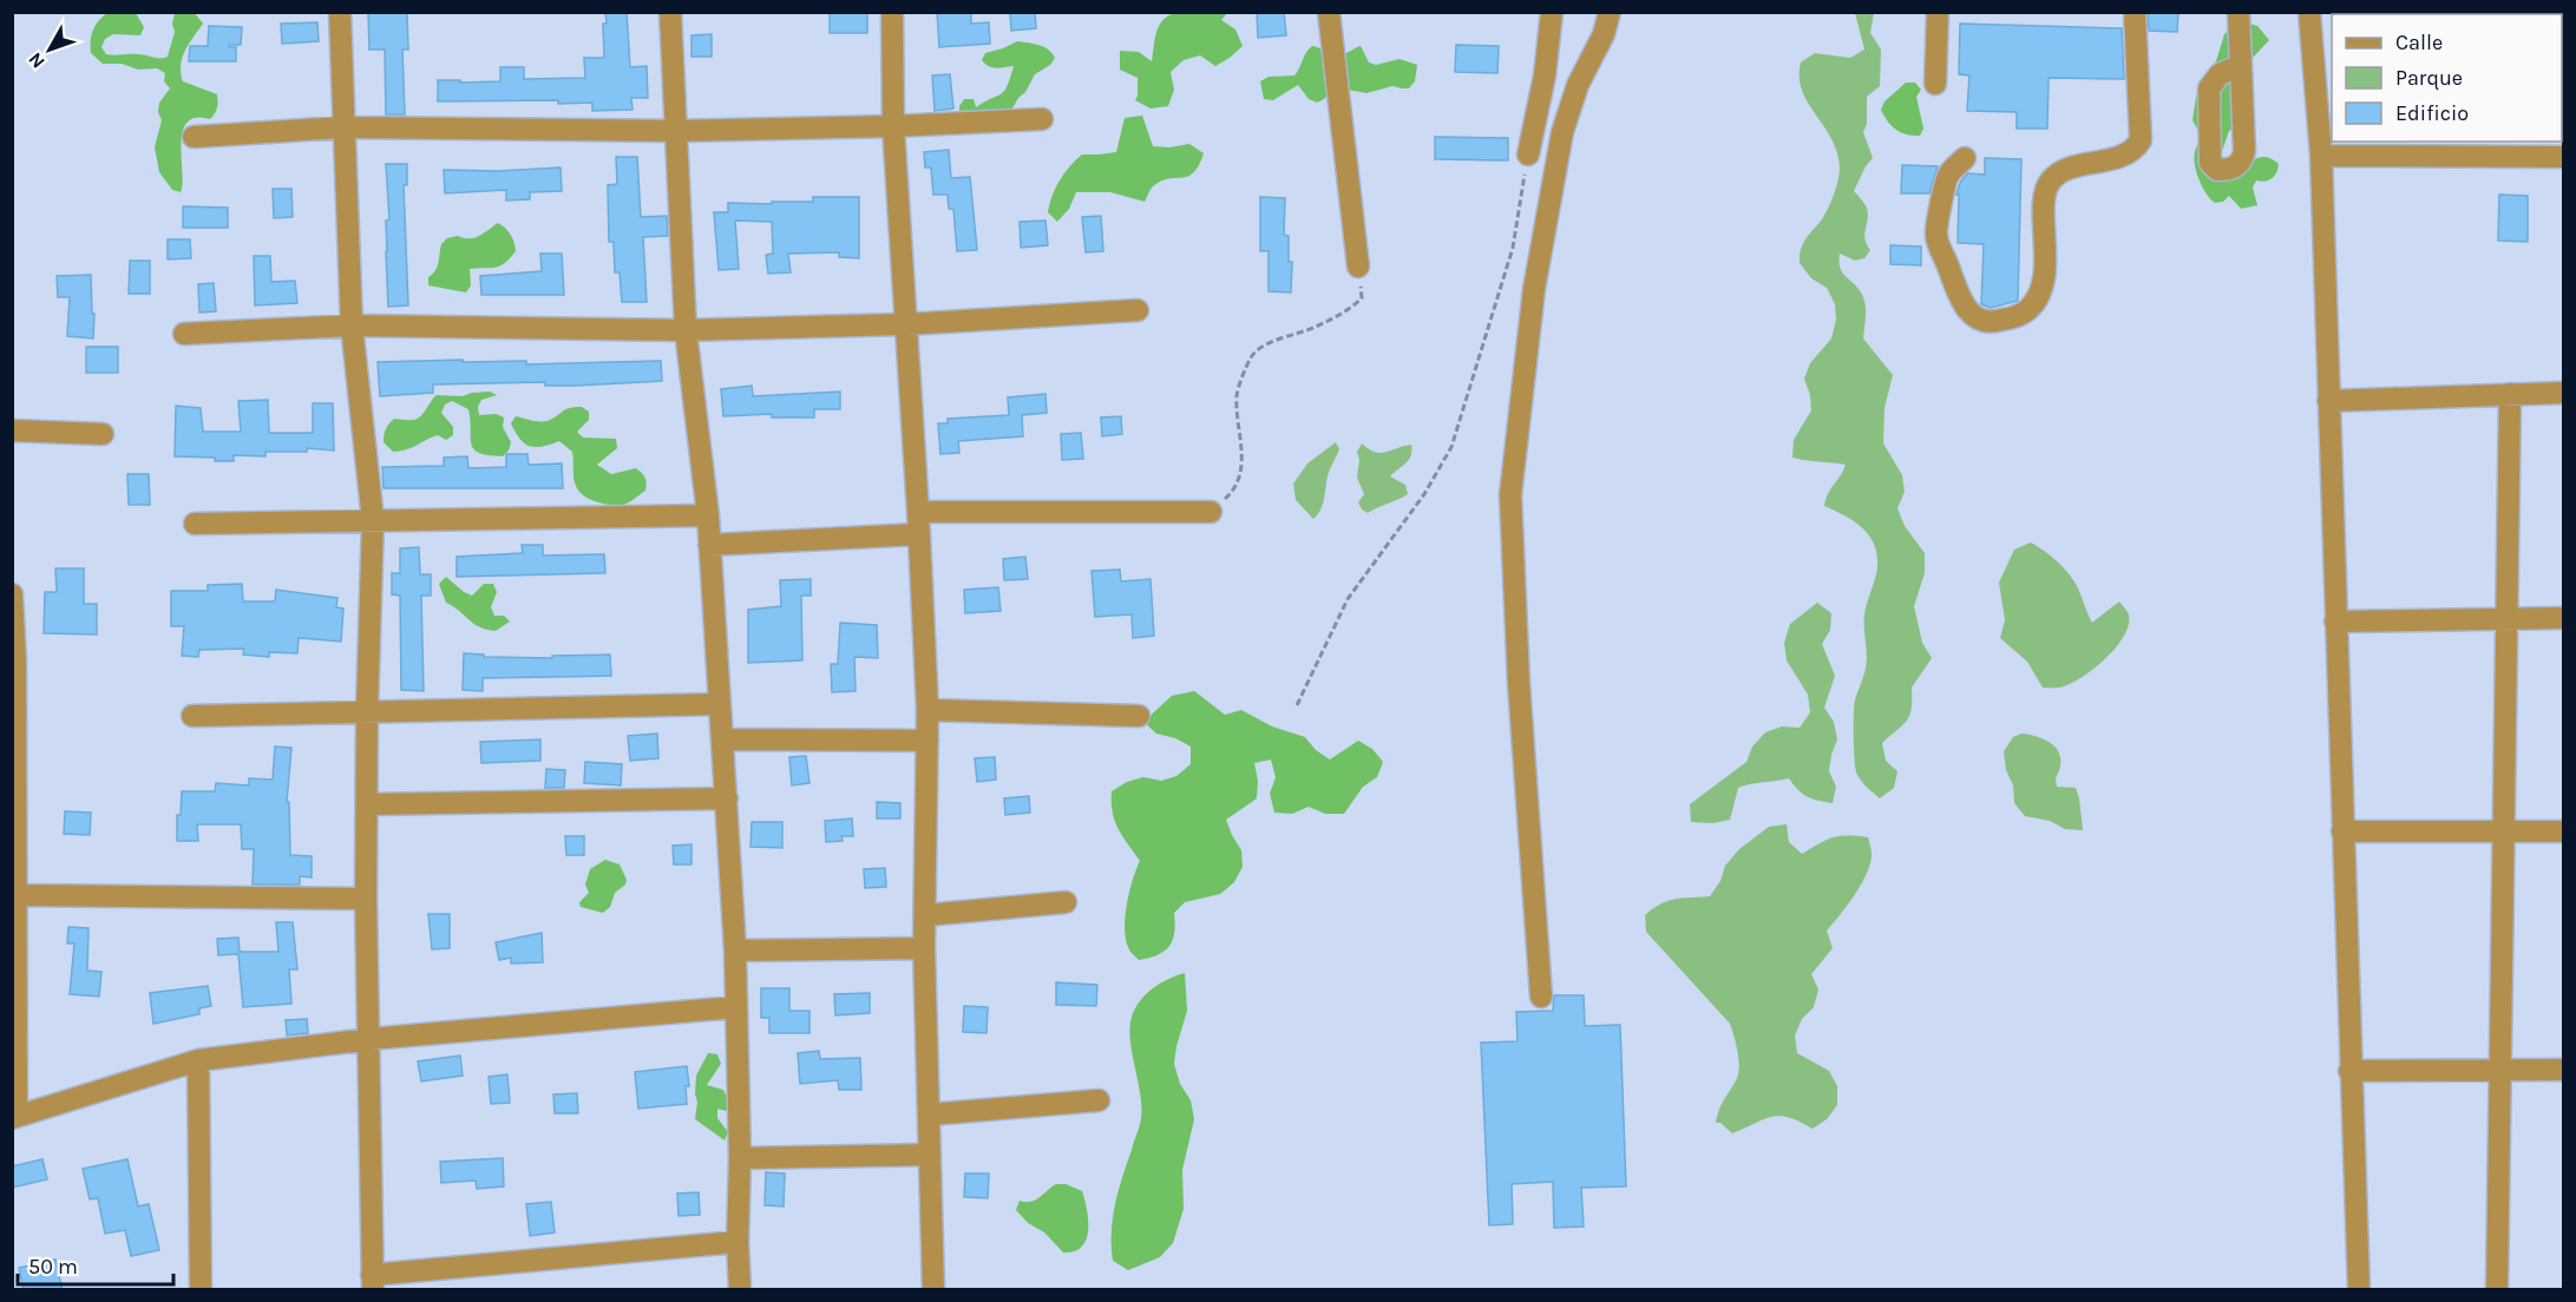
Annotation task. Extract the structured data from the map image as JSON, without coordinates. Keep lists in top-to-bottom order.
{
  "legend": ["Calle", "Parque", "Edificio"],
  "scale_bar": "50 m",
  "north": "bottom left"
}
